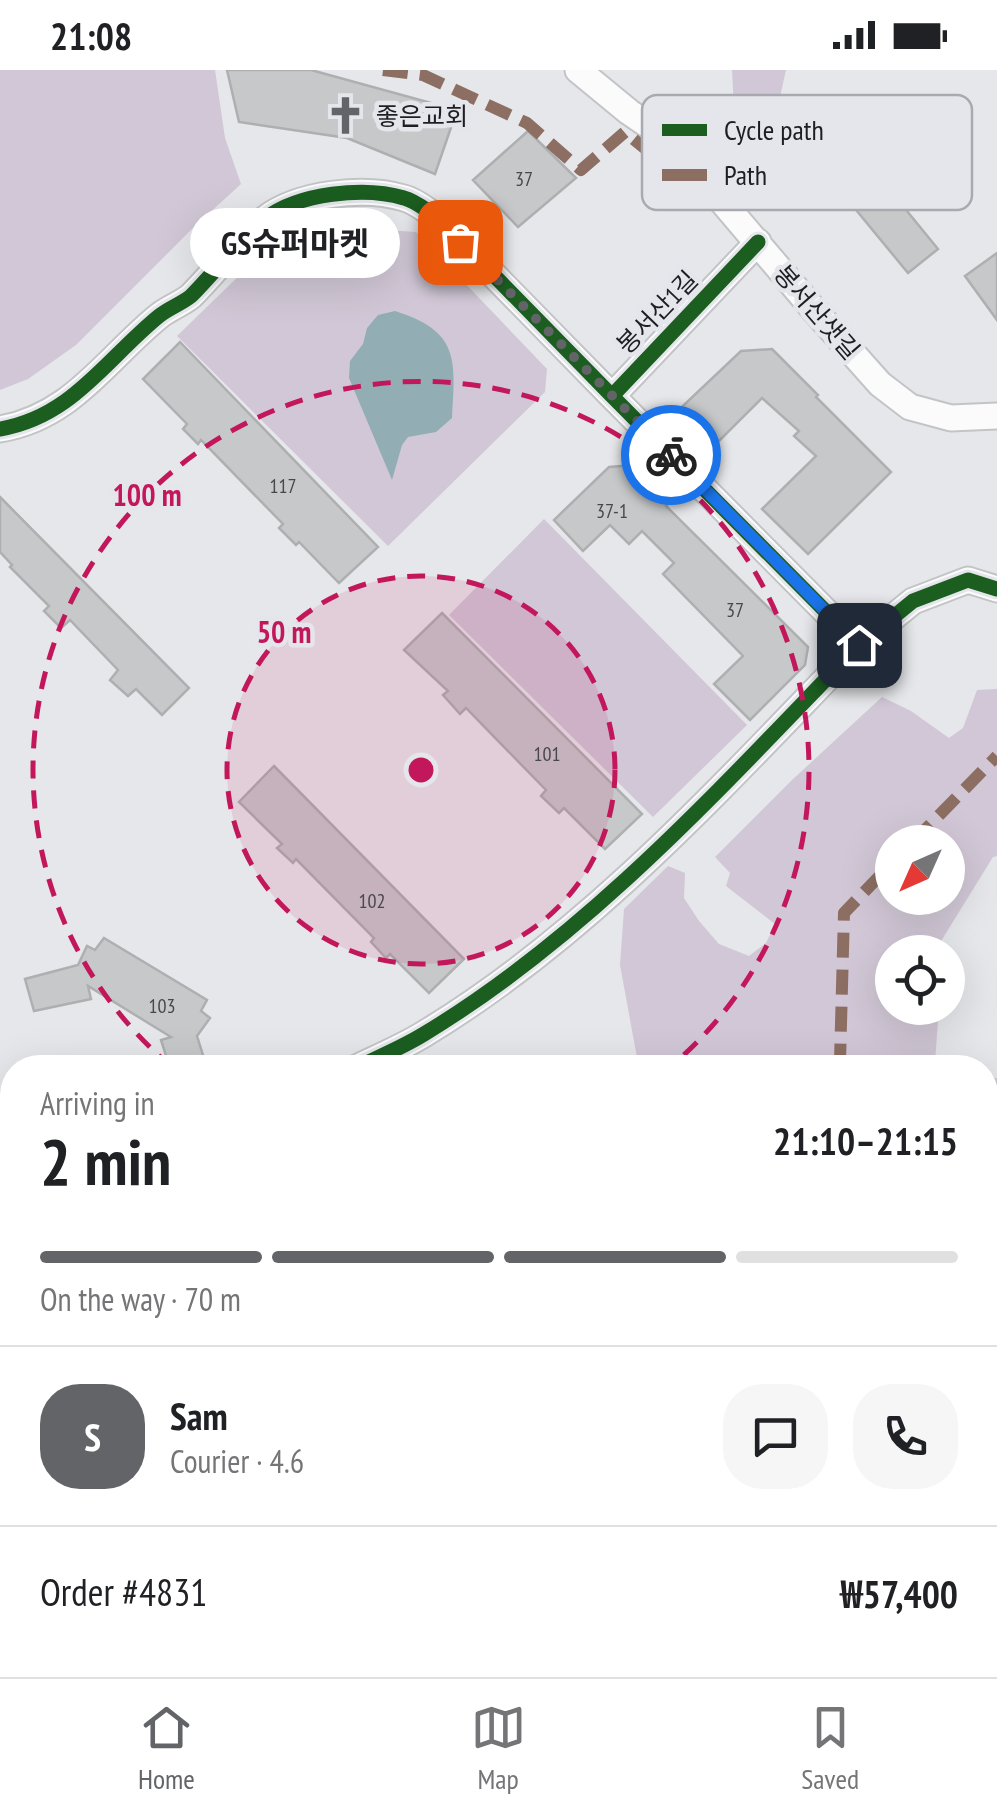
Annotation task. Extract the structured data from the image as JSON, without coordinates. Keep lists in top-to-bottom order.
{
  "streets": {
    "street": ["봉서산1길", "봉서산샛길"]
  },
  "crossings": [
    ["봉서산1길", "봉서산샛길"]
  ],
  "places": {
    "church": ["좋은교회"],
    "other": ["GS슈퍼마켓"]
  },
  "house_numbers": [
    "37",
    "117",
    "37-1",
    "37",
    "101",
    "102",
    "103"
  ],
  "legend": ["Cycle path", "Path"],
  "north": "bottom left",
  "page": {
    "status": "21:08",
    "bubble": "GS슈퍼마켓",
    "heading": ["2 min", "Arriving in", "21:10–21:15"],
    "panel": [
      "Sam",
      "Courier · 4.6",
      "Order #4831",
      "₩57,400"
    ],
    "bar": "On the way · 70 m",
    "round": "S",
    "tabs": ["Home", "Map", "Saved"]
  },
  "rings": ["100 m", "50 m"]
}
